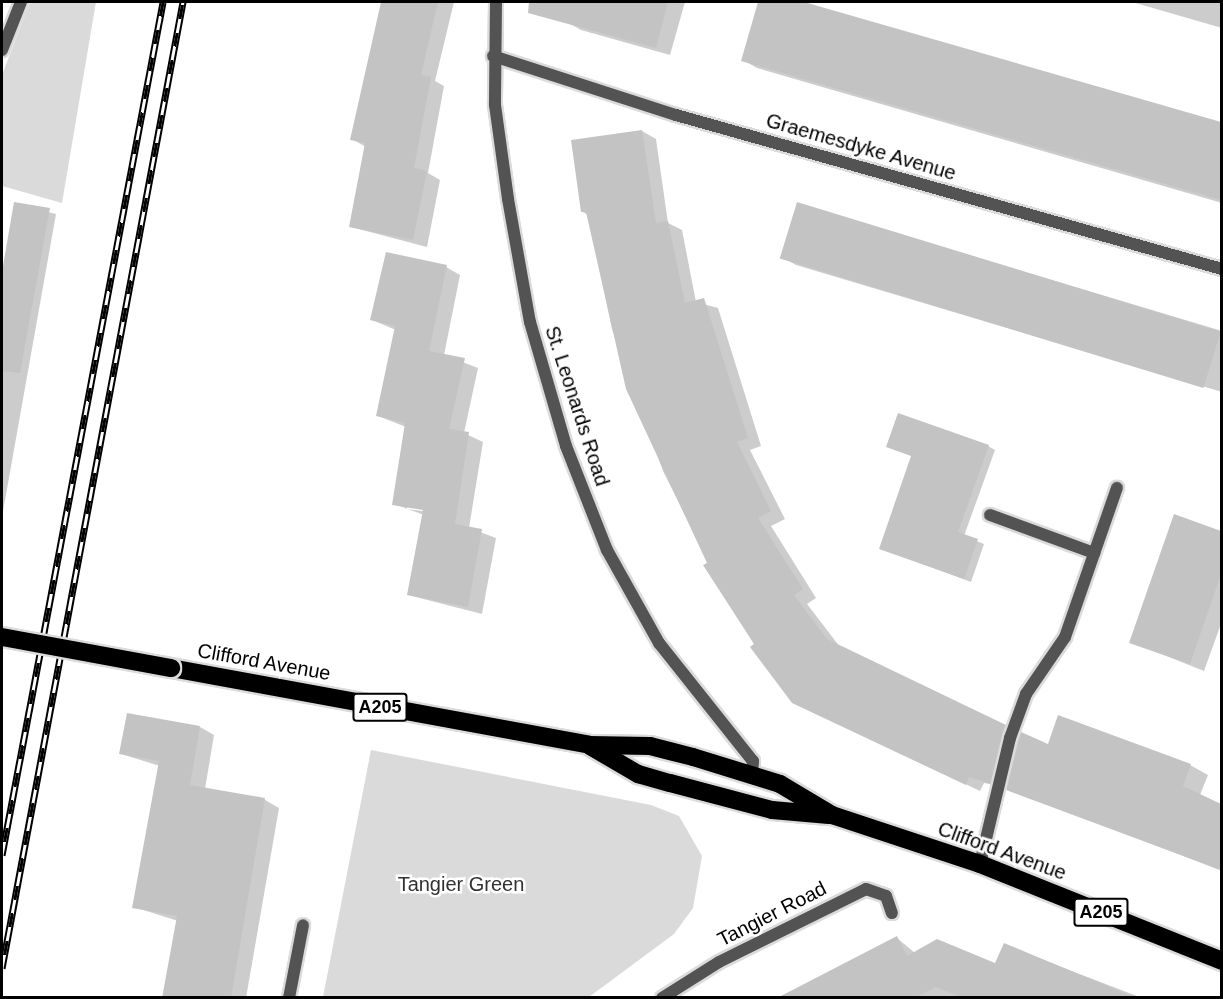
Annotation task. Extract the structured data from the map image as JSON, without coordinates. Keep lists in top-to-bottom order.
{
  "streets": {
    "highway": ["Clifford Avenue", "A205"],
    "street": ["Graemesdyke Avenue", "St. Leonards Road", "Tangier Road"]
  },
  "crossings": [
    ["Graemesdyke Avenue", "St. Leonards Road"],
    ["St. Leonards Road", "Clifford Avenue"]
  ],
  "parks": ["Tangier Green"]
}
